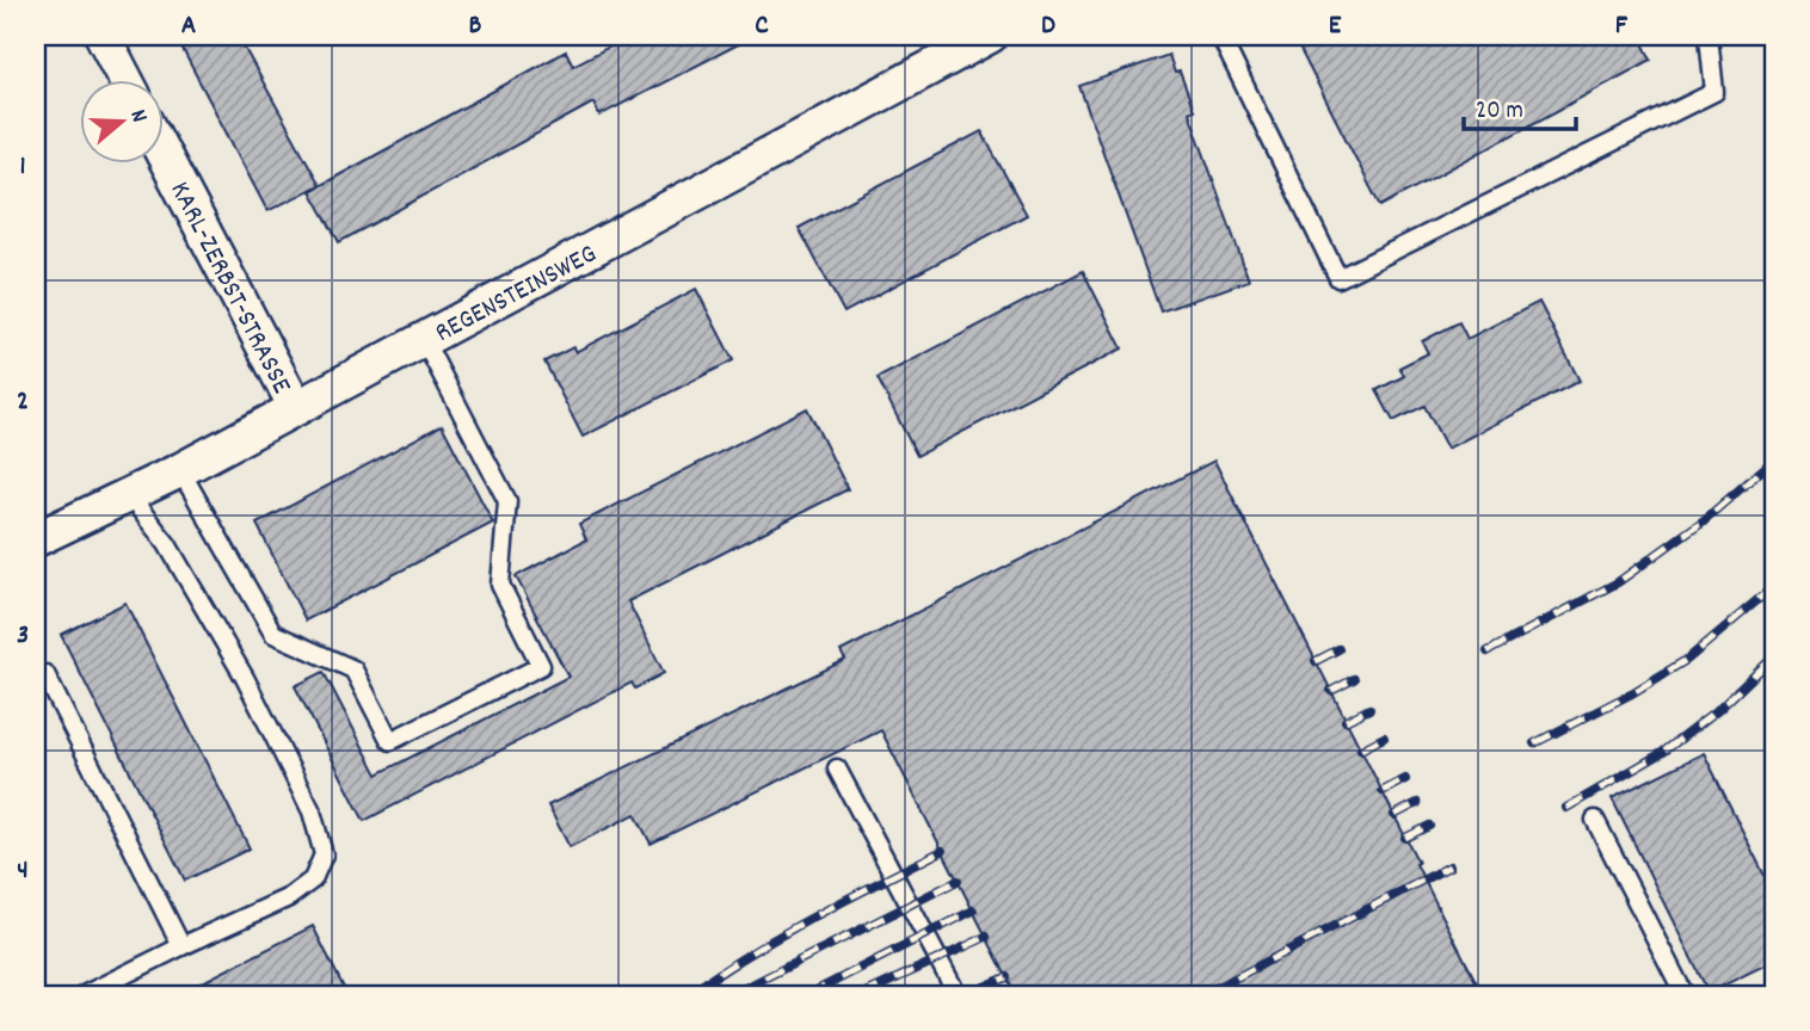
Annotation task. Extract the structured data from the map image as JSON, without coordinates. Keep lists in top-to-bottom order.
{
  "streets": {
    "street": ["KARL-ZERBST-STRASSE", "REGENSTEINSWEG"]
  },
  "crossings": [
    ["KARL-ZERBST-STRASSE", "REGENSTEINSWEG"]
  ],
  "scale_bar": "20 m",
  "north": "right",
  "grid": {
    "columns": [
      "A",
      "B",
      "C",
      "D",
      "E",
      "F"
    ],
    "rows": [
      "1",
      "2",
      "3",
      "4"
    ]
  }
}
